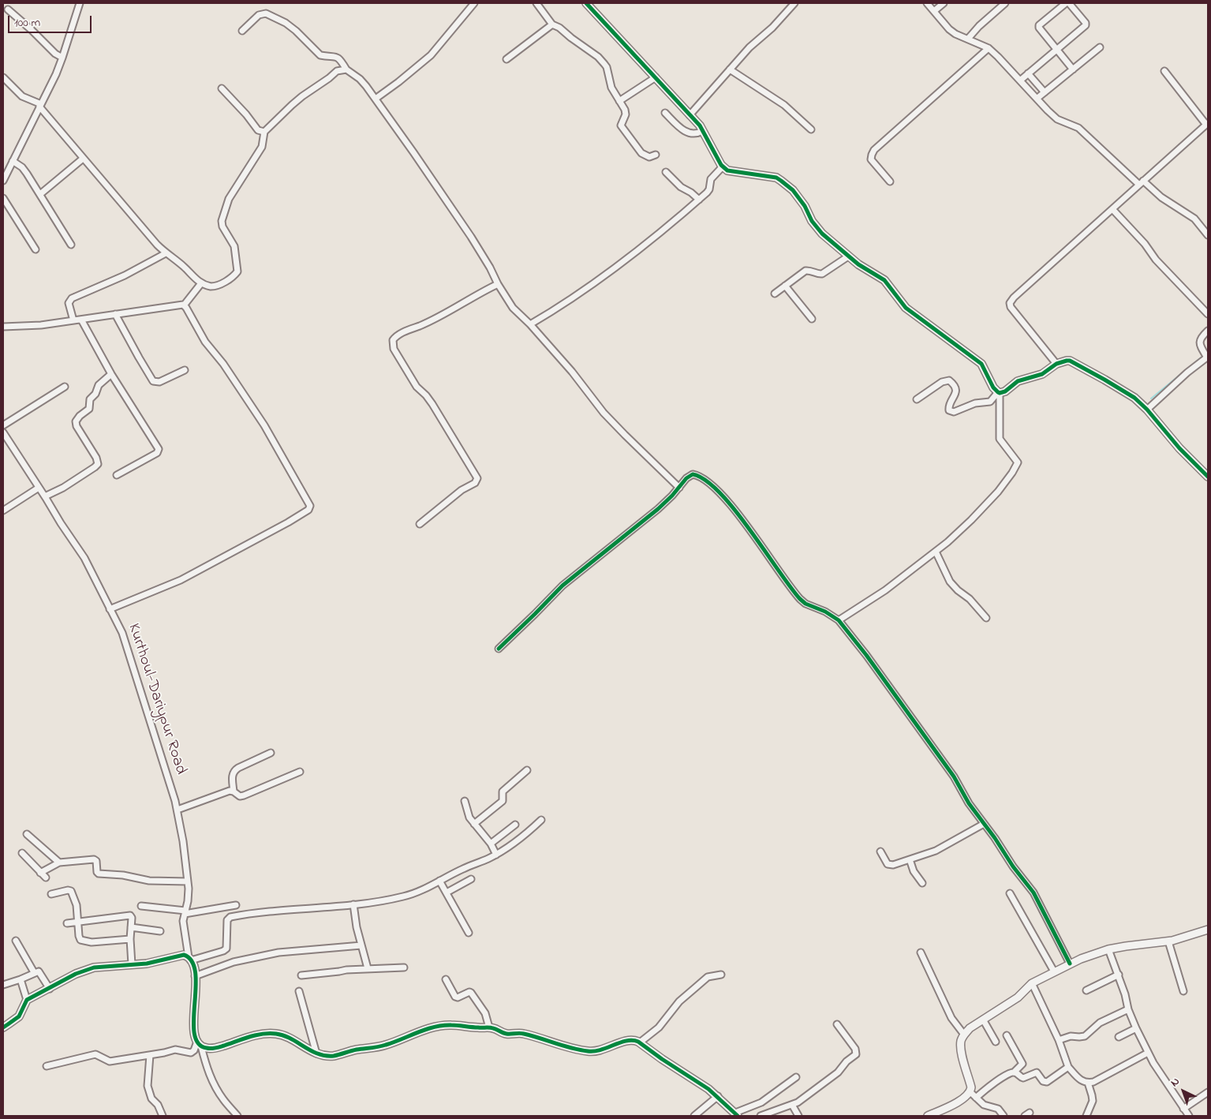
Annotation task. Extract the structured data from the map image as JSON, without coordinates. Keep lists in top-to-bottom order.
{
  "streets": {
    "street": ["Kurthoul-Dariypur Road"]
  },
  "scale_bar": "100 m",
  "north": "top left"
}
